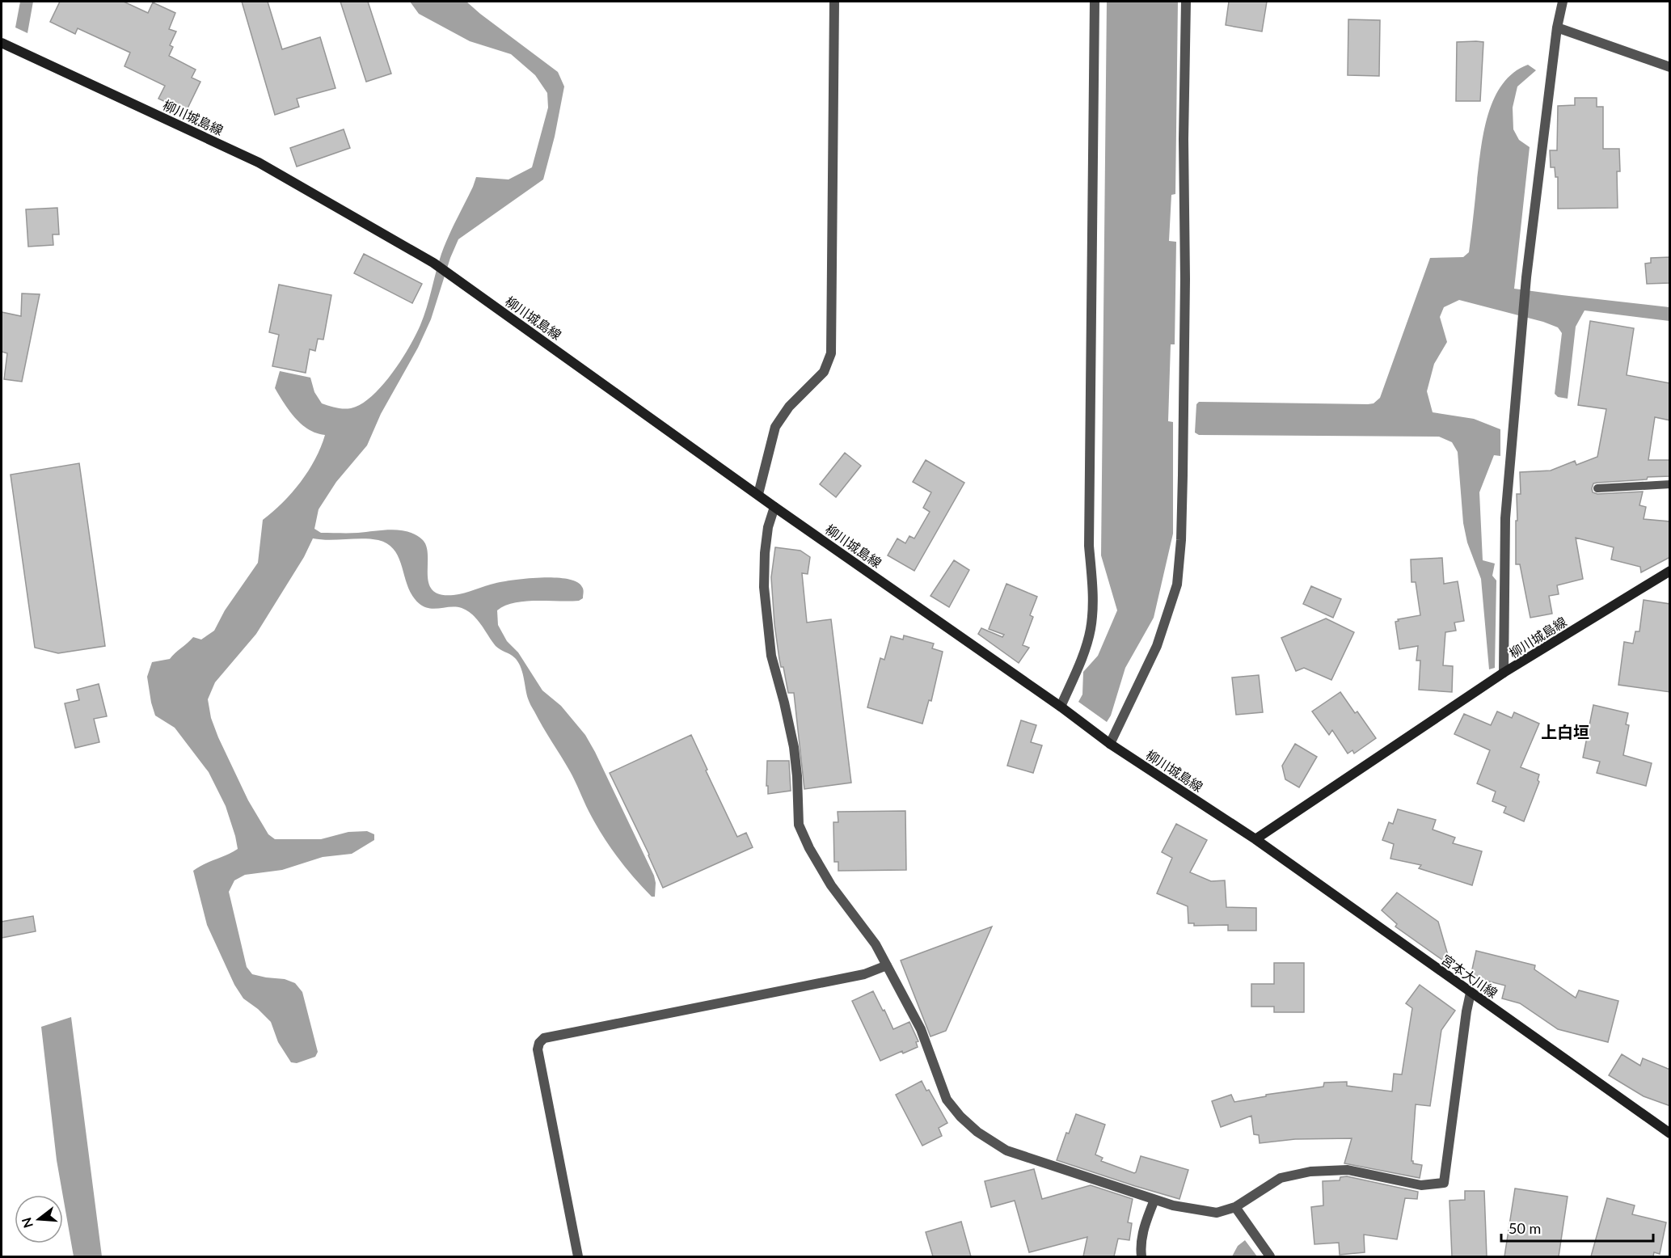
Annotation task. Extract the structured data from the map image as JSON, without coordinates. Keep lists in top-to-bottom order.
{
  "streets": {
    "main road": ["柳川城島線", "宮本大川線"]
  },
  "crossings": [
    ["柳川城島線", "宮本大川線"]
  ],
  "districts": ["上白垣"],
  "scale_bar": "50 m",
  "north": "left"
}
